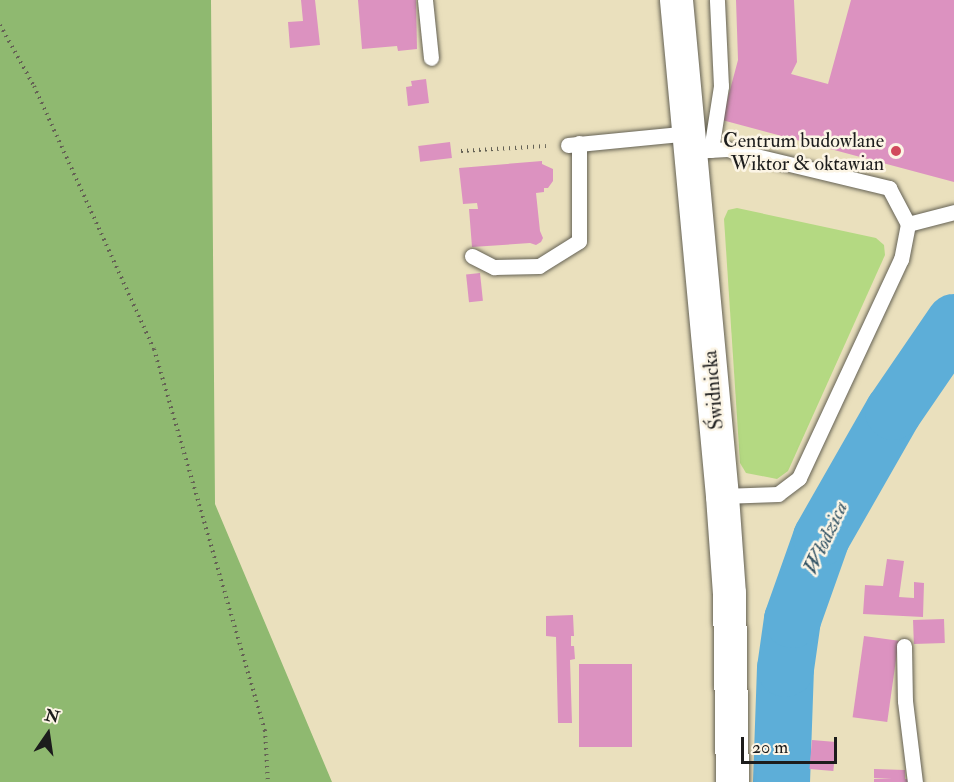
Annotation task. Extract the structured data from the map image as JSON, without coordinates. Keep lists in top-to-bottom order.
{
  "streets": {
    "street": ["Świdnicka"]
  },
  "water": ["Włodzica"],
  "places": ["Centrum budowlane Wiktor & oktawian"],
  "scale_bar": "20 m",
  "north": "top"
}
